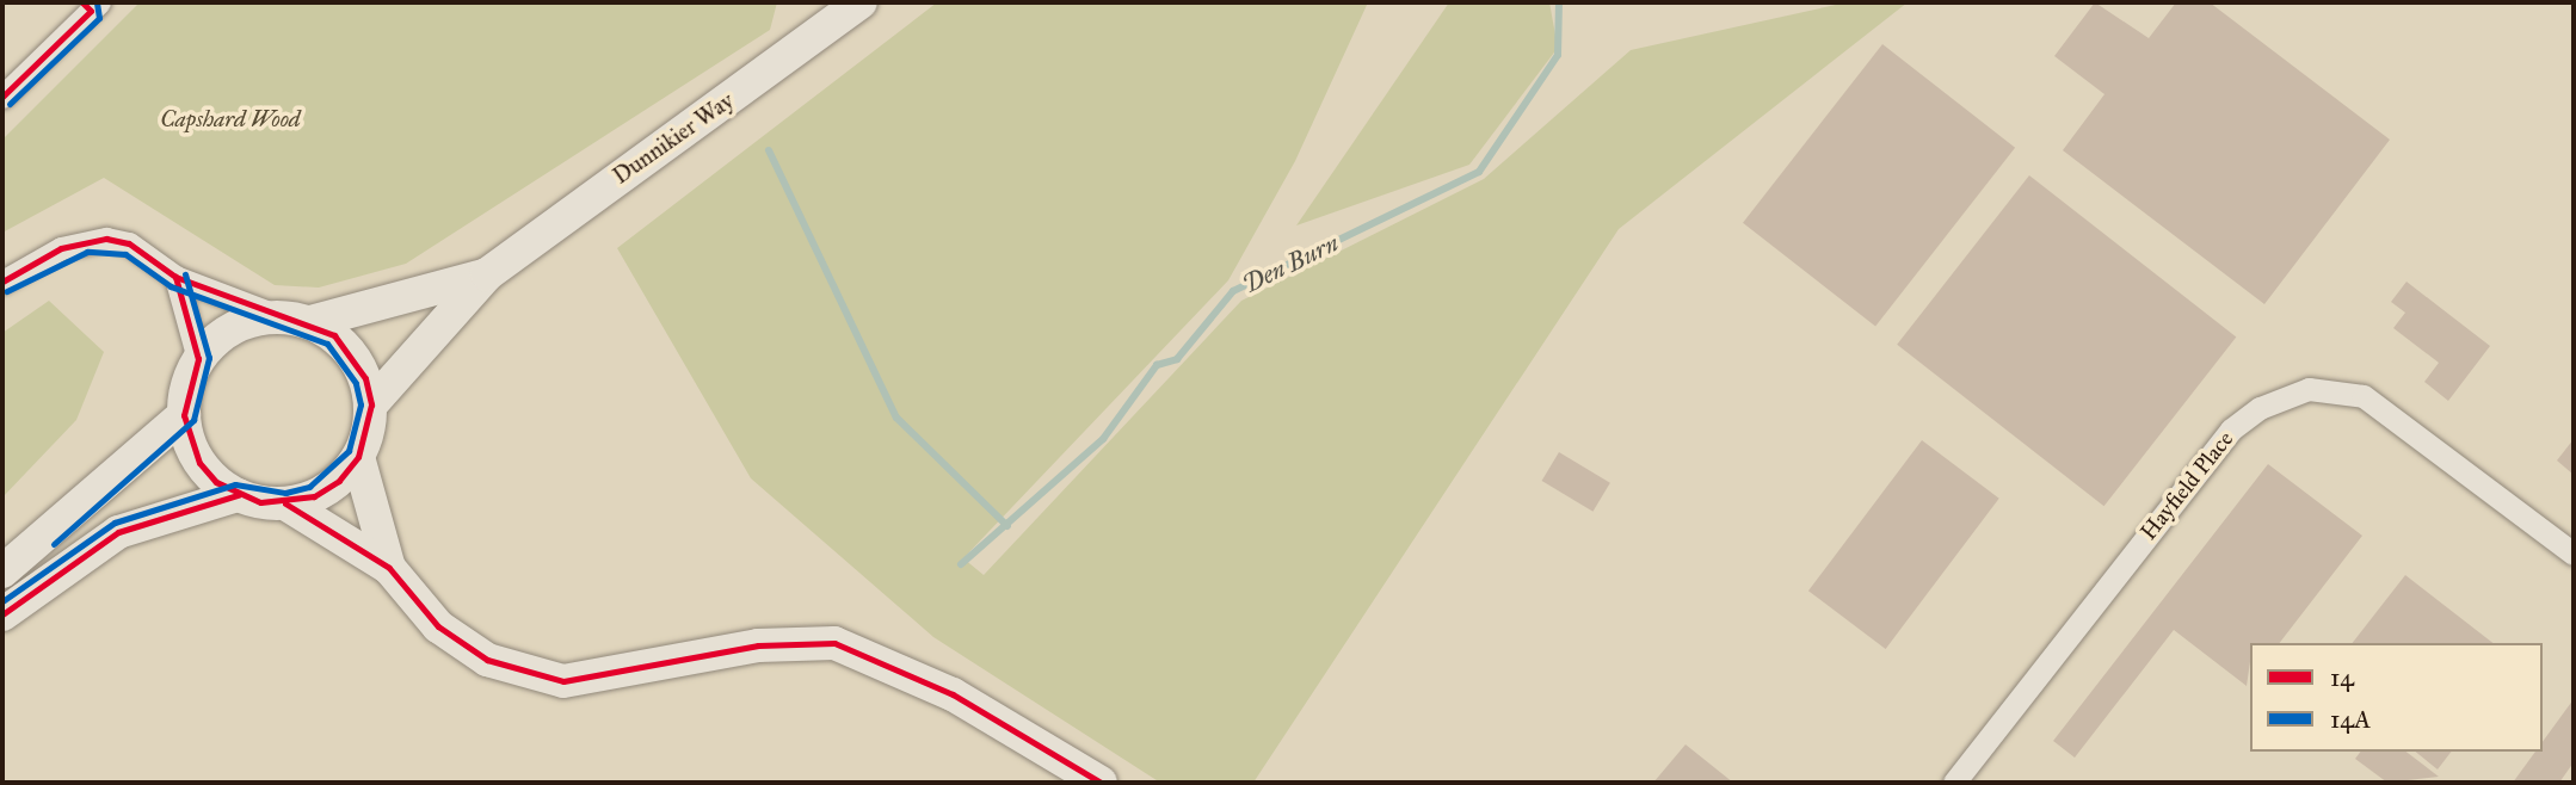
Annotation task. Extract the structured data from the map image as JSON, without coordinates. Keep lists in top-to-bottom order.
{
  "streets": {
    "main road": ["Dunnikier Way"],
    "street": ["Hayfield Place"]
  },
  "water": ["Den Burn"],
  "parks": ["Capshard Wood"],
  "lines": ["transit line 14", "transit line 14A"],
  "legend": ["14", "14A"]
}
